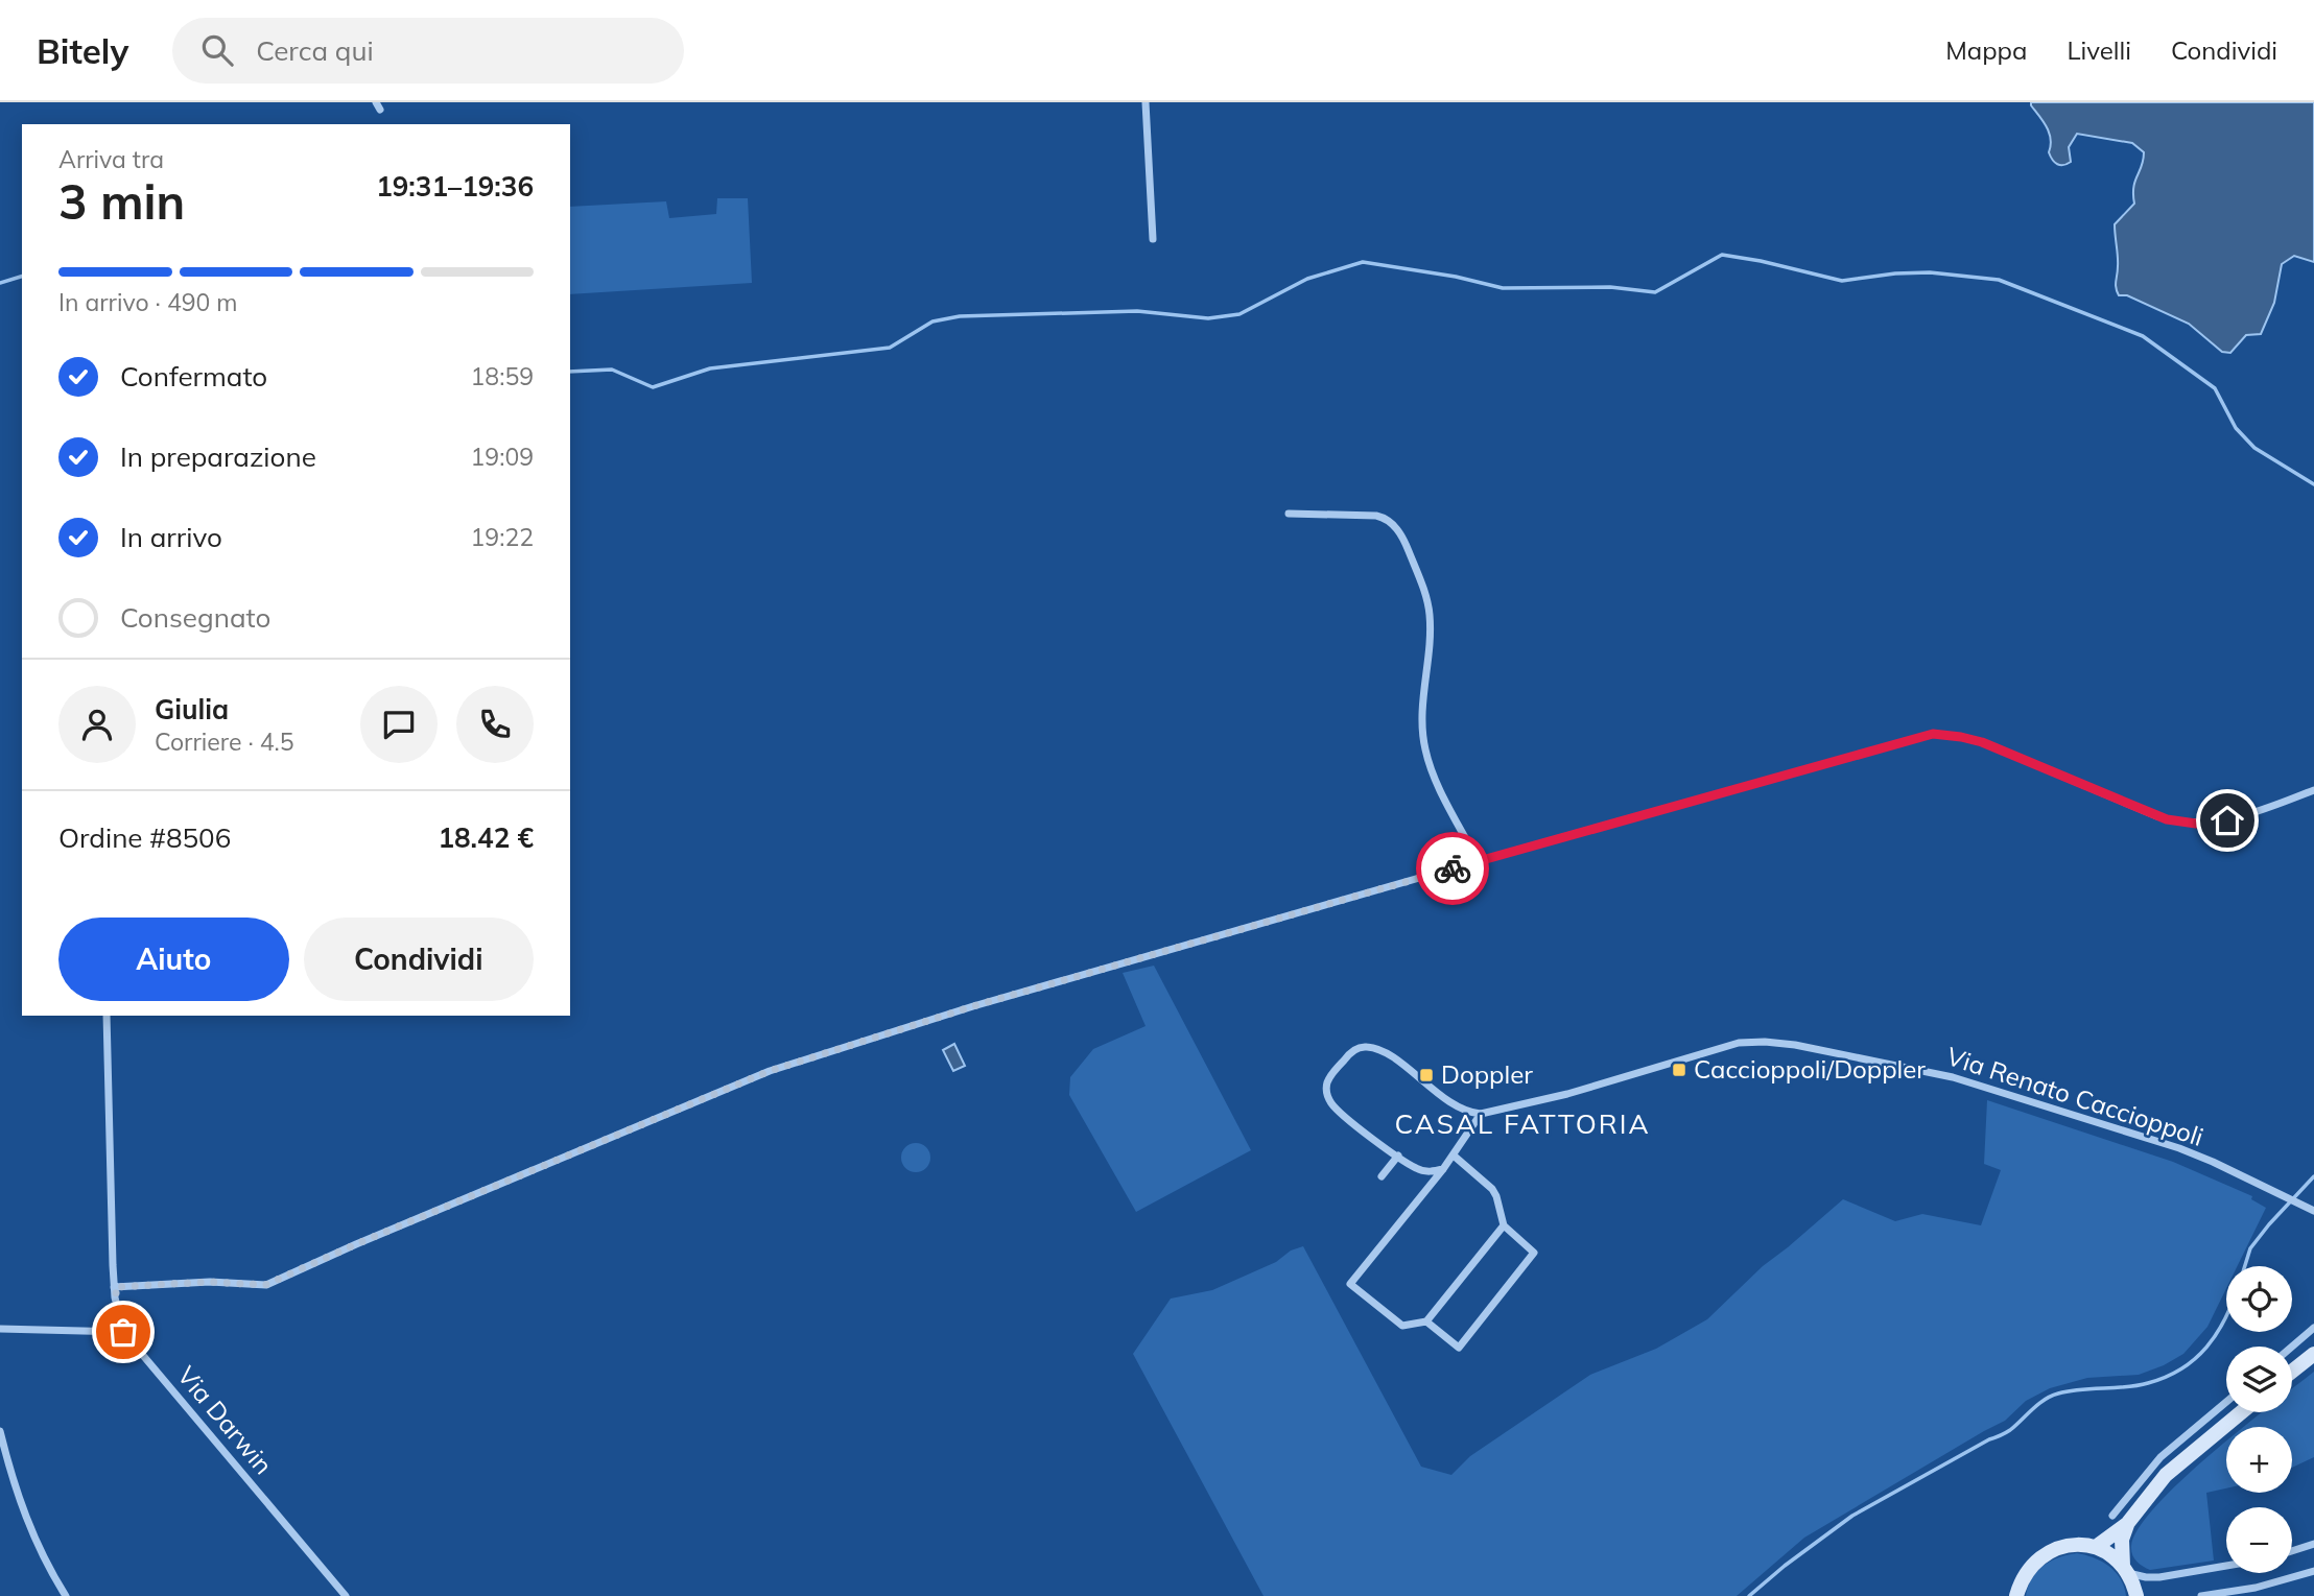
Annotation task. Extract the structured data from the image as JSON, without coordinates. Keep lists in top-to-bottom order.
{
  "streets": {
    "street": ["Via Renato Caccioppoli", "Via Darwin"]
  },
  "districts": ["CASAL FATTORIA"],
  "places": {
    "transit": ["Caccioppoli/Doppler", "Doppler"]
  },
  "page": {
    "header": "Bitely",
    "search": "Cerca qui",
    "nav": ["Mappa", "Livelli", "Condividi"],
    "heading": ["3 min", "Arriva tra", "19:31–19:36"],
    "panel": [
      "Giulia",
      "Corriere · 4.5",
      "Ordine #8506",
      "18.42 €"
    ],
    "bar": "In arrivo · 490 m",
    "list": [
      ["Confermato", "18:59"],
      ["In preparazione", "19:09"],
      ["In arrivo", "19:22"],
      "Consegnato"
    ],
    "buttons": ["Aiuto", "Condividi"],
    "map_buttons": ["+", "−"]
  }
}
